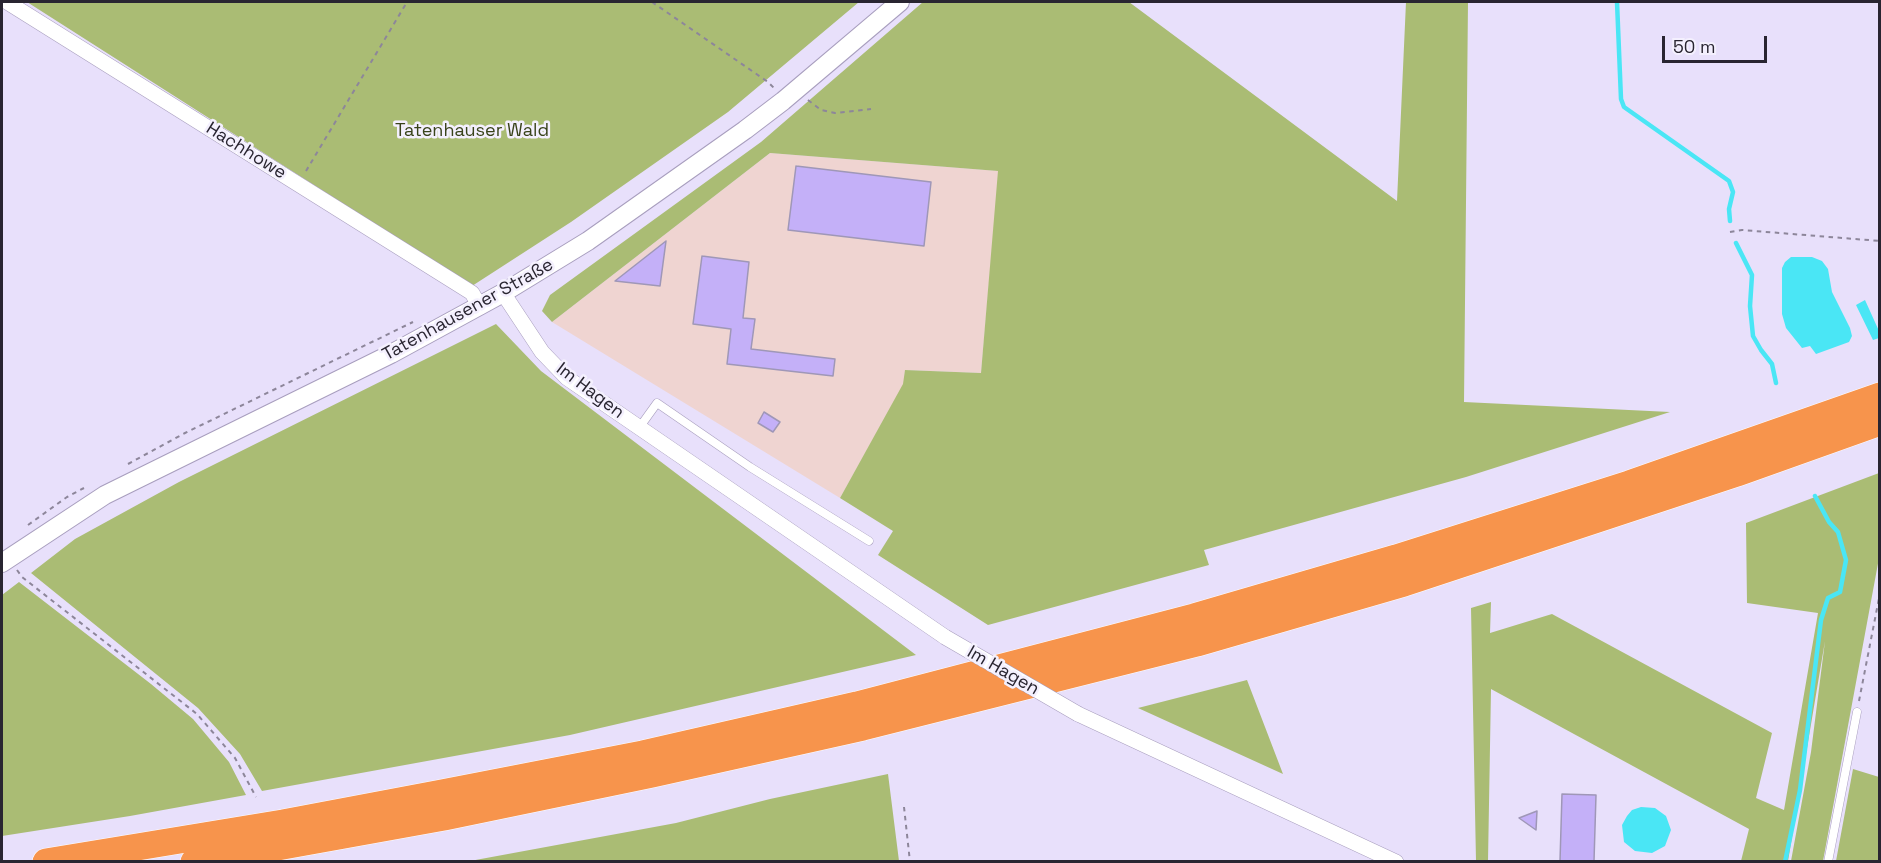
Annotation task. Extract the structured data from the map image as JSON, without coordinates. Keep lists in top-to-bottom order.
{
  "streets": {
    "street": ["Hachhowe", "Tatenhausener Straße", "Im Hagen"]
  },
  "crossings": [
    ["Hachhowe", "Tatenhausener Straße"],
    ["Tatenhausener Straße", "Im Hagen"]
  ],
  "parks": ["Tatenhauser Wald"],
  "scale_bar": "50 m"
}
